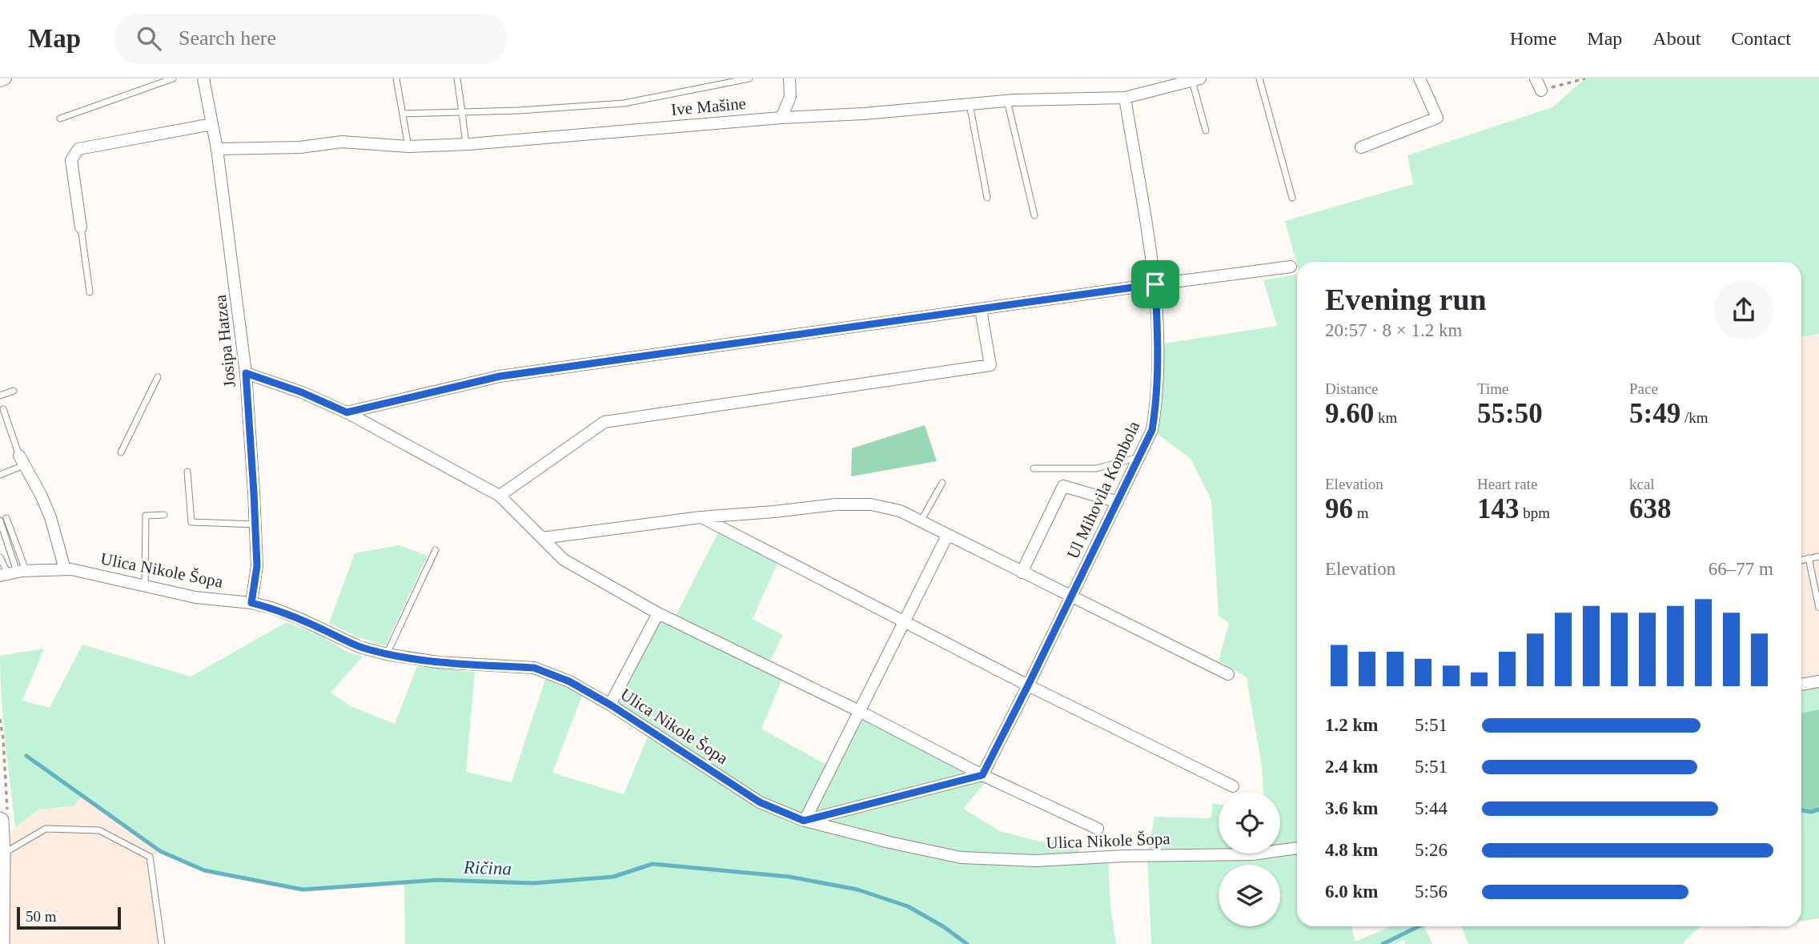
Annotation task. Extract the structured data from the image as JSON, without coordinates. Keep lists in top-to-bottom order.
{
  "streets": {
    "street": [
      "Ive Mašine",
      "Josipa Hatzea",
      "Ul Mihovila Kombola",
      "Ulica Nikole Šopa"
    ]
  },
  "crossings": [
    ["Ive Mašine", "Josipa Hatzea"],
    ["Ive Mašine", "Ul Mihovila Kombola"],
    ["Josipa Hatzea", "Ulica Nikole Šopa"]
  ],
  "water": ["Ričina"],
  "scale_bar": "50 m",
  "page": {
    "header": "Map",
    "search": "Search here",
    "nav": [
      "Home",
      "Map",
      "About",
      "Contact"
    ],
    "heading": ["Evening run", "20:57 · 8 × 1.2 km"],
    "stats": [
      ["Distance", "9.60 km"],
      ["Time", "55:50"],
      ["Pace", "5:49 /km"],
      ["Elevation", "96 m"],
      ["Heart rate", "143 bpm"],
      ["kcal", "638"]
    ],
    "chart": ["Elevation", "66–77 m"],
    "list": [
      {
        "name": "1.2 km",
        "note": "5:51"
      },
      {
        "name": "2.4 km",
        "note": "5:51"
      },
      {
        "name": "3.6 km",
        "note": "5:44"
      },
      {
        "name": "4.8 km",
        "note": "5:26"
      },
      {
        "name": "6.0 km",
        "note": "5:56"
      }
    ],
    "scale": "50 m"
  }
}
